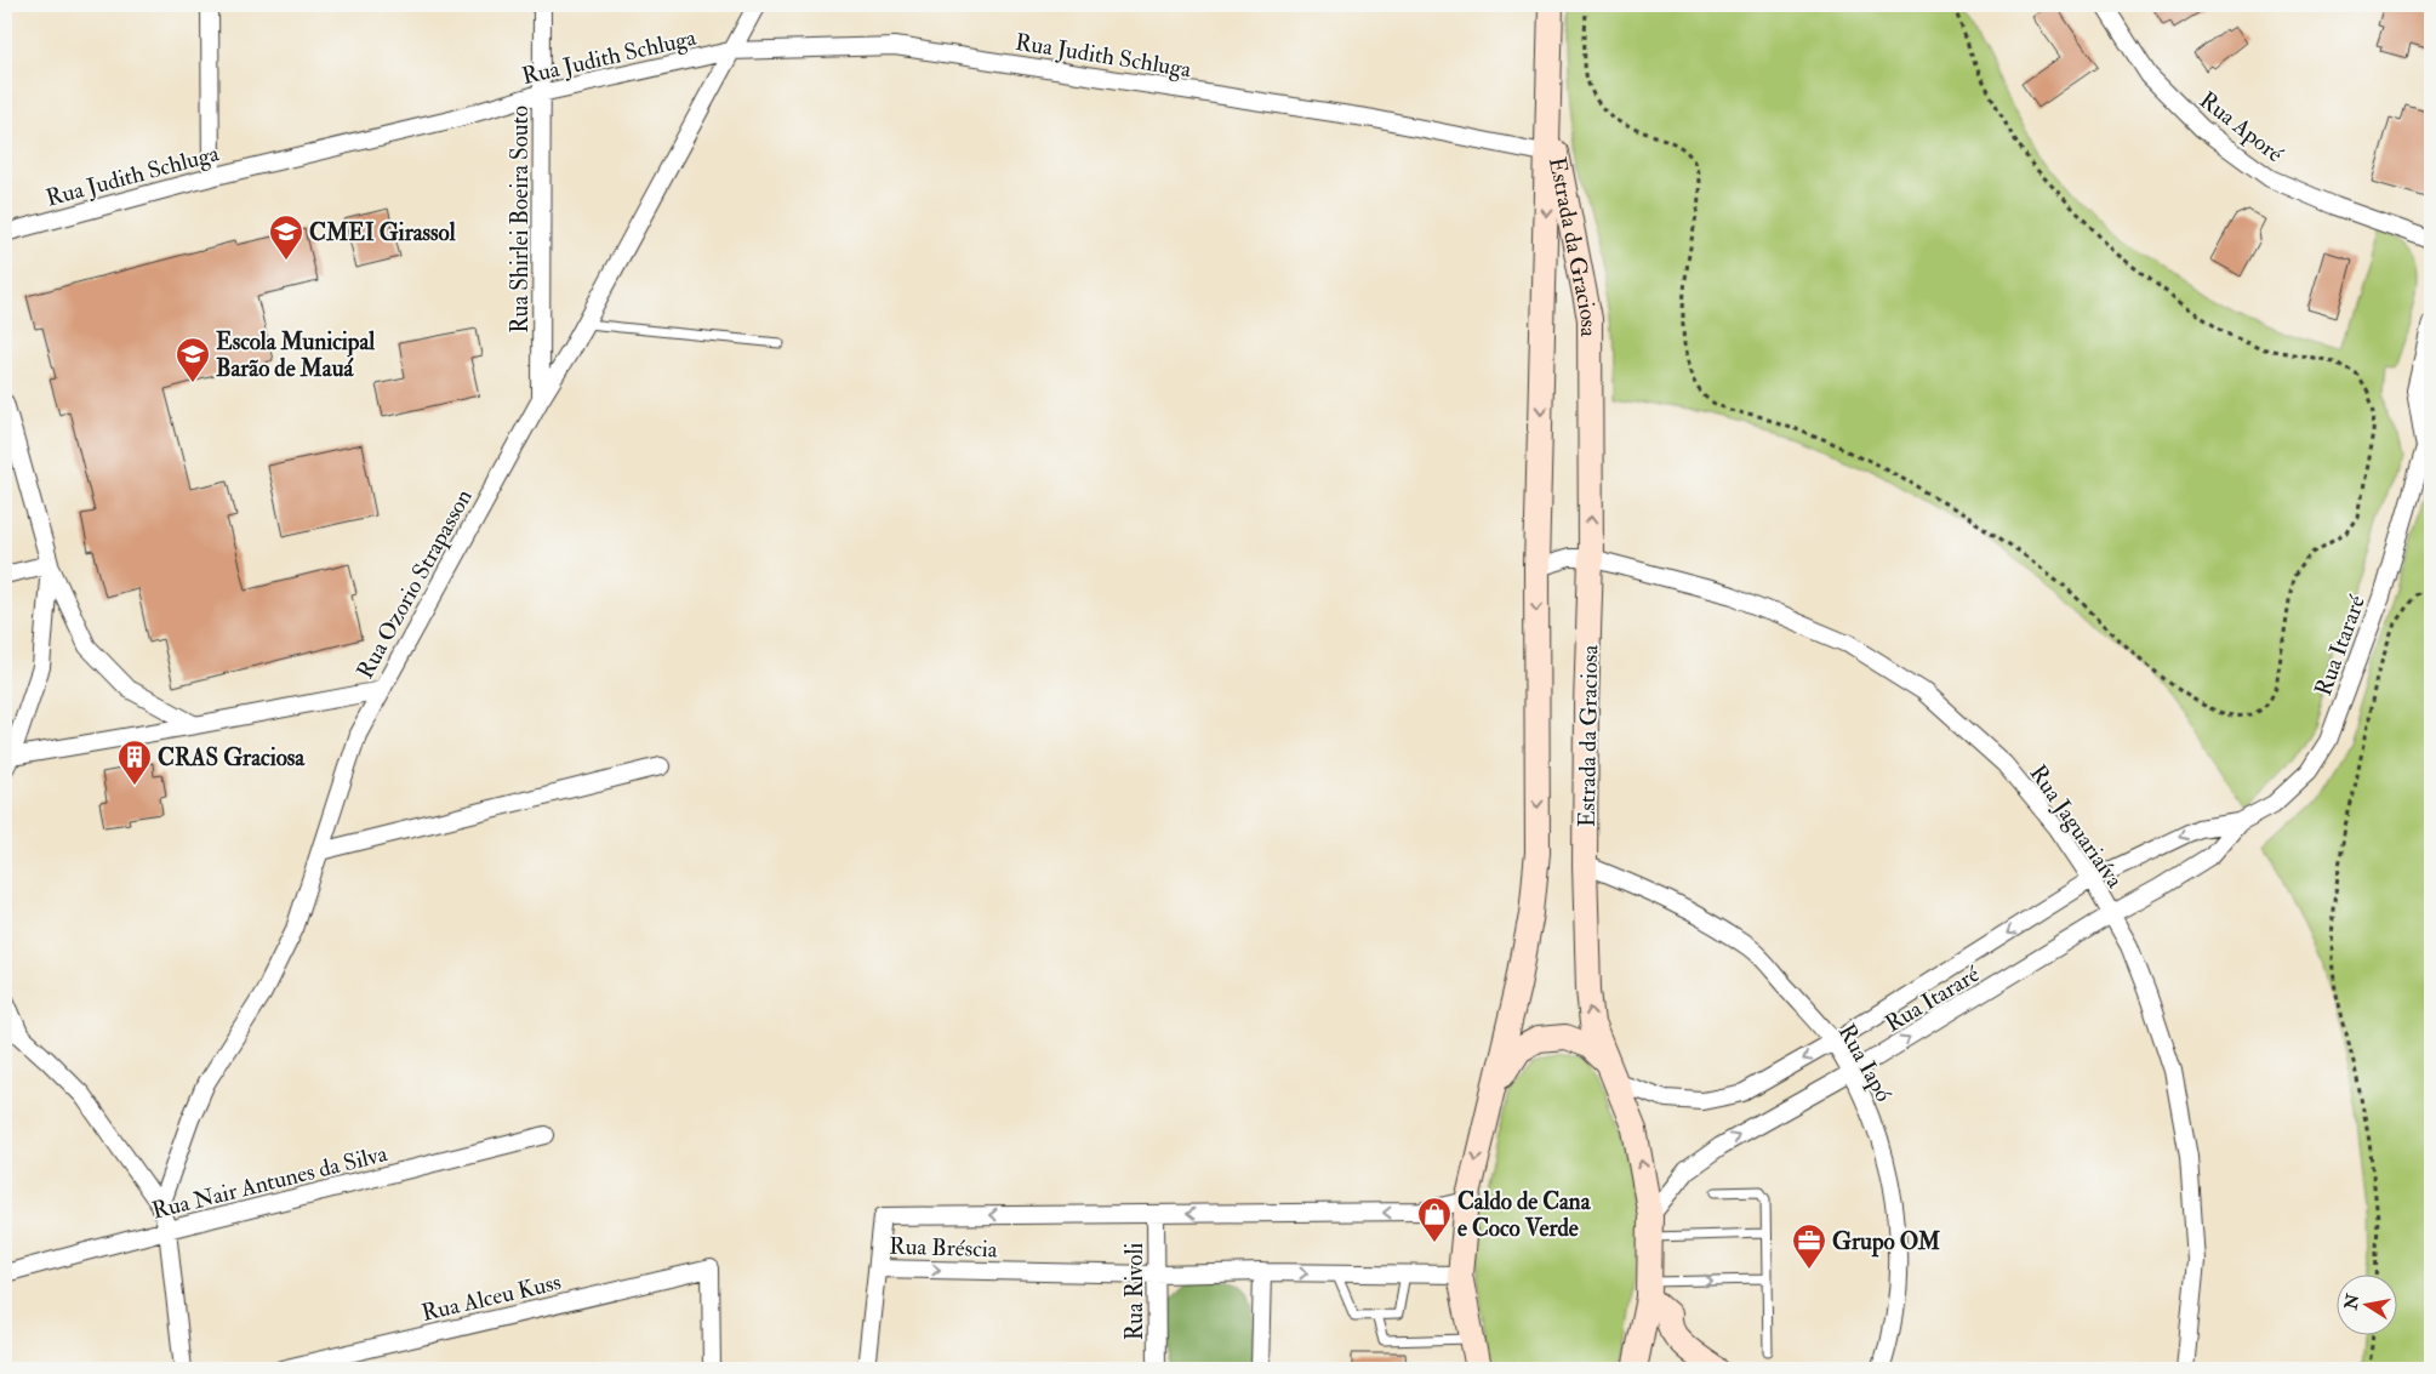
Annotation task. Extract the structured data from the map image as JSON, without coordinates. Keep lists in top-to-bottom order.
{
  "streets": {
    "main road": ["Estrada da Graciosa"],
    "street": [
      "Rua Judith Schluga",
      "Rua Aporé",
      "Rua Shirlei Boeira Souto",
      "Rua Ozorio Strapasson",
      "Rua Itararé",
      "Rua Jaguariaíva",
      "Rua Iapó",
      "Rua Nair Antunes da Silva",
      "Rua Bréscia",
      "Rua Rivoli",
      "Rua Alceu Kuss"
    ]
  },
  "crossings": [
    ["Rua Judith Schluga", "Rua Shirlei Boeira Souto"],
    ["Rua Judith Schluga", "Estrada da Graciosa"],
    ["Rua Judith Schluga", "Rua Ozorio Strapasson"],
    ["Rua Shirlei Boeira Souto", "Rua Ozorio Strapasson"],
    ["Estrada da Graciosa", "Rua Itararé"],
    ["Estrada da Graciosa", "Rua Jaguariaíva"],
    ["Estrada da Graciosa", "Rua Iapó"],
    ["Estrada da Graciosa", "Rua Bréscia"],
    ["Rua Itararé", "Rua Jaguariaíva"],
    ["Rua Itararé", "Rua Iapó"],
    ["Rua Bréscia", "Rua Rivoli"]
  ],
  "places": {
    "school or university": ["CMEI Girassol", "Escola Municipal Barão de Mauá"],
    "building": ["CRAS Graciosa"],
    "shop": ["Caldo de Cana e Coco Verde"],
    "office": ["Grupo OM"]
  },
  "north": "left"
}
